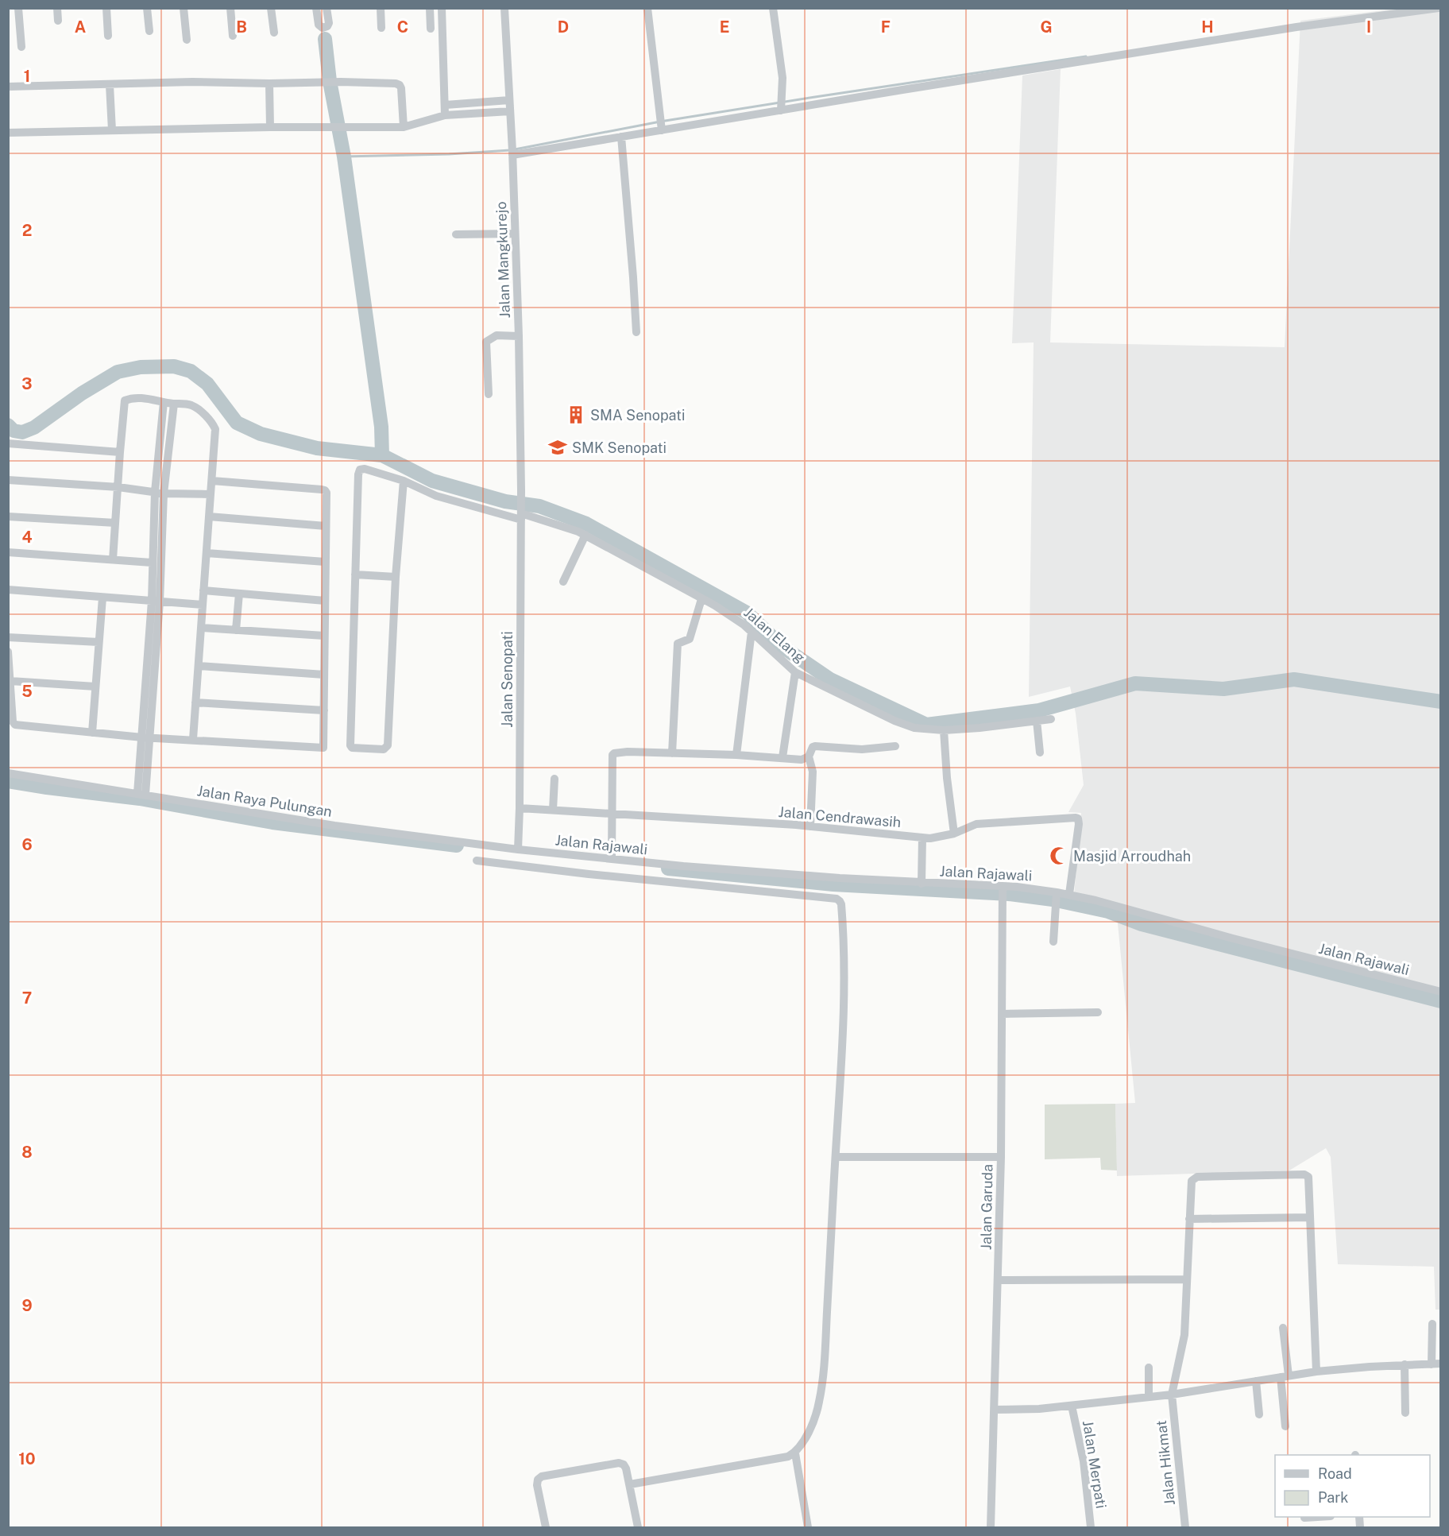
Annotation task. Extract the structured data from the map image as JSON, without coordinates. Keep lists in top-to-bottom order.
{
  "streets": {
    "street": [
      "Jalan Mangkurejo",
      "Jalan Elang",
      "Jalan Senopati",
      "Jalan Raya Pulungan",
      "Jalan Cendrawasih",
      "Jalan Rajawali",
      "Jalan Garuda",
      "Jalan Hikmat",
      "Jalan Merpati"
    ]
  },
  "crossings": [
    ["Jalan Mangkurejo", "Jalan Elang"],
    ["Jalan Mangkurejo", "Jalan Senopati"],
    ["Jalan Elang", "Jalan Senopati"],
    ["Jalan Senopati", "Jalan Raya Pulungan"],
    ["Jalan Senopati", "Jalan Cendrawasih"],
    ["Jalan Senopati", "Jalan Rajawali"],
    ["Jalan Raya Pulungan", "Jalan Rajawali"],
    ["Jalan Cendrawasih", "Jalan Rajawali"],
    ["Jalan Rajawali", "Jalan Garuda"]
  ],
  "places": {
    "building": ["SMA Senopati"],
    "school or university": ["SMK Senopati"],
    "mosque": ["Masjid Arroudhah"]
  },
  "legend": ["Road", "Park"],
  "grid": {
    "columns": [
      "A",
      "B",
      "C",
      "D",
      "E",
      "F",
      "G",
      "H",
      "I"
    ],
    "rows": [
      "1",
      "2",
      "3",
      "4",
      "5",
      "6",
      "7",
      "8",
      "9",
      "10"
    ]
  }
}
